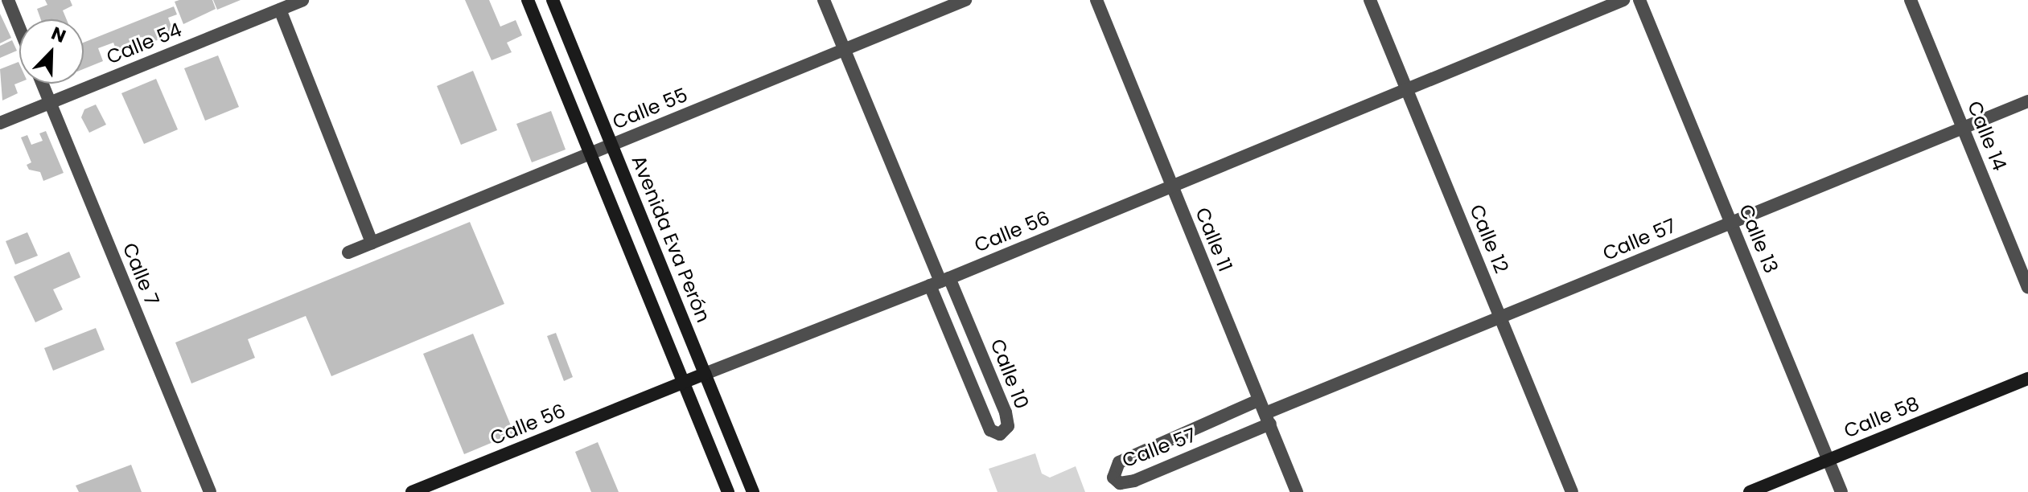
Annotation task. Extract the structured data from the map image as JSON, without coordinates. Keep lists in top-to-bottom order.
{
  "streets": {
    "main road": ["Calle 56", "Avenida Eva Perón", "Calle 58"],
    "street": [
      "Calle 54",
      "Calle 55",
      "Calle 14",
      "Calle 12",
      "Calle 13",
      "Calle 11",
      "Calle 57",
      "Calle 7",
      "Calle 10"
    ]
  },
  "crossings": [
    ["Calle 54", "Calle 7"],
    ["Calle 55", "Avenida Eva Perón"],
    ["Calle 55", "Calle 10"],
    ["Calle 14", "Calle 57"],
    ["Calle 56", "Avenida Eva Perón"],
    ["Calle 56", "Calle 12"],
    ["Calle 56", "Calle 11"],
    ["Calle 56", "Calle 10"],
    ["Calle 12", "Calle 57"],
    ["Calle 13", "Calle 57"],
    ["Calle 13", "Calle 58"],
    ["Calle 11", "Calle 57"]
  ],
  "north": "top right"
}
